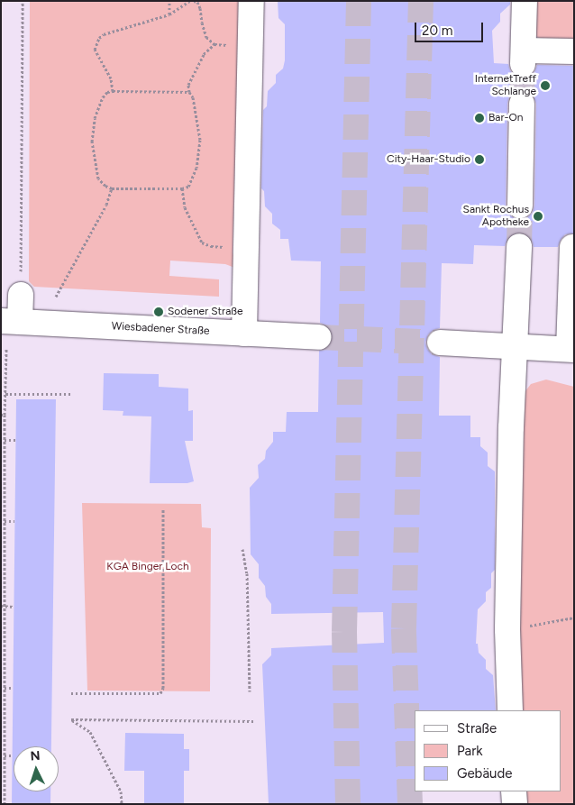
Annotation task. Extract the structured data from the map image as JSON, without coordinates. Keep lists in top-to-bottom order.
{
  "streets": {
    "street": ["Wiesbadener Straße"]
  },
  "parks": ["KGA Binger Loch"],
  "places": [
    "InternetTreff Schlange",
    "Bar-On",
    "City-Haar-Studio",
    "Sankt Rochus Apotheke",
    "Sodener Straße"
  ],
  "legend": ["Straße", "Park", "Gebäude"],
  "scale_bar": "20 m",
  "north": "top"
}
